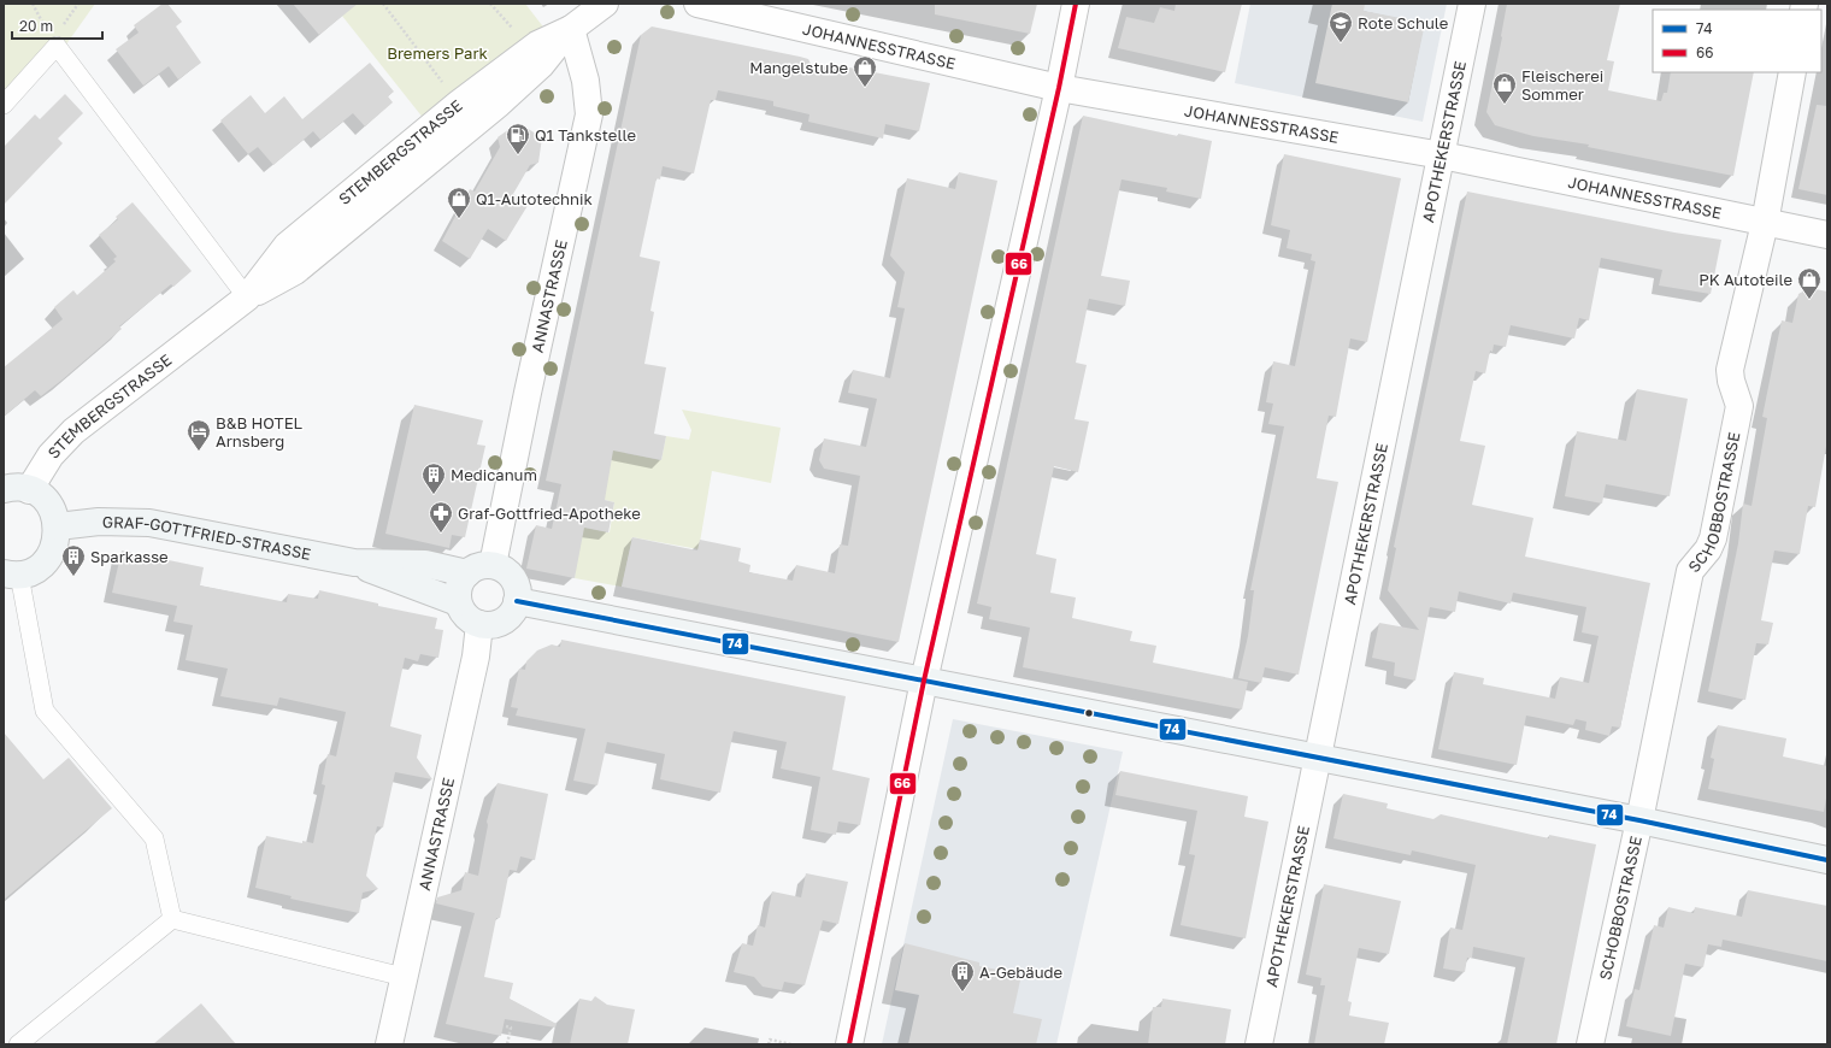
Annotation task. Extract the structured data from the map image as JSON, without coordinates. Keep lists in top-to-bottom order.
{
  "streets": {
    "street": [
      "JOHANNESSTRASSE",
      "APOTHEKERSTRASSE",
      "STEMBERGSTRASSE",
      "ANNASTRASSE",
      "SCHOBBOSTRASSE",
      "GRAF-GOTTFRIED-STRASSE"
    ]
  },
  "crossings": [
    ["JOHANNESSTRASSE", "APOTHEKERSTRASSE"],
    ["JOHANNESSTRASSE", "SCHOBBOSTRASSE"],
    ["STEMBERGSTRASSE", "ANNASTRASSE"],
    ["ANNASTRASSE", "GRAF-GOTTFRIED-STRASSE"]
  ],
  "parks": ["Bremers Park"],
  "places": {
    "school or university": ["Rote Schule"],
    "shop": [
      "Mangelstube",
      "Fleischerei Sommer",
      "Q1-Autotechnik",
      "PK Autoteile"
    ],
    "fuel station": ["Q1 Tankstelle"],
    "hotel": ["B&B HOTEL Arnsberg"],
    "building": ["Medicanum", "Sparkasse", "A-Gebäude"],
    "pharmacy": ["Graf-Gottfried-Apotheke"]
  },
  "lines": ["transit line 66", "transit line 74"],
  "legend": ["74", "66"],
  "scale_bar": "20 m"
}
